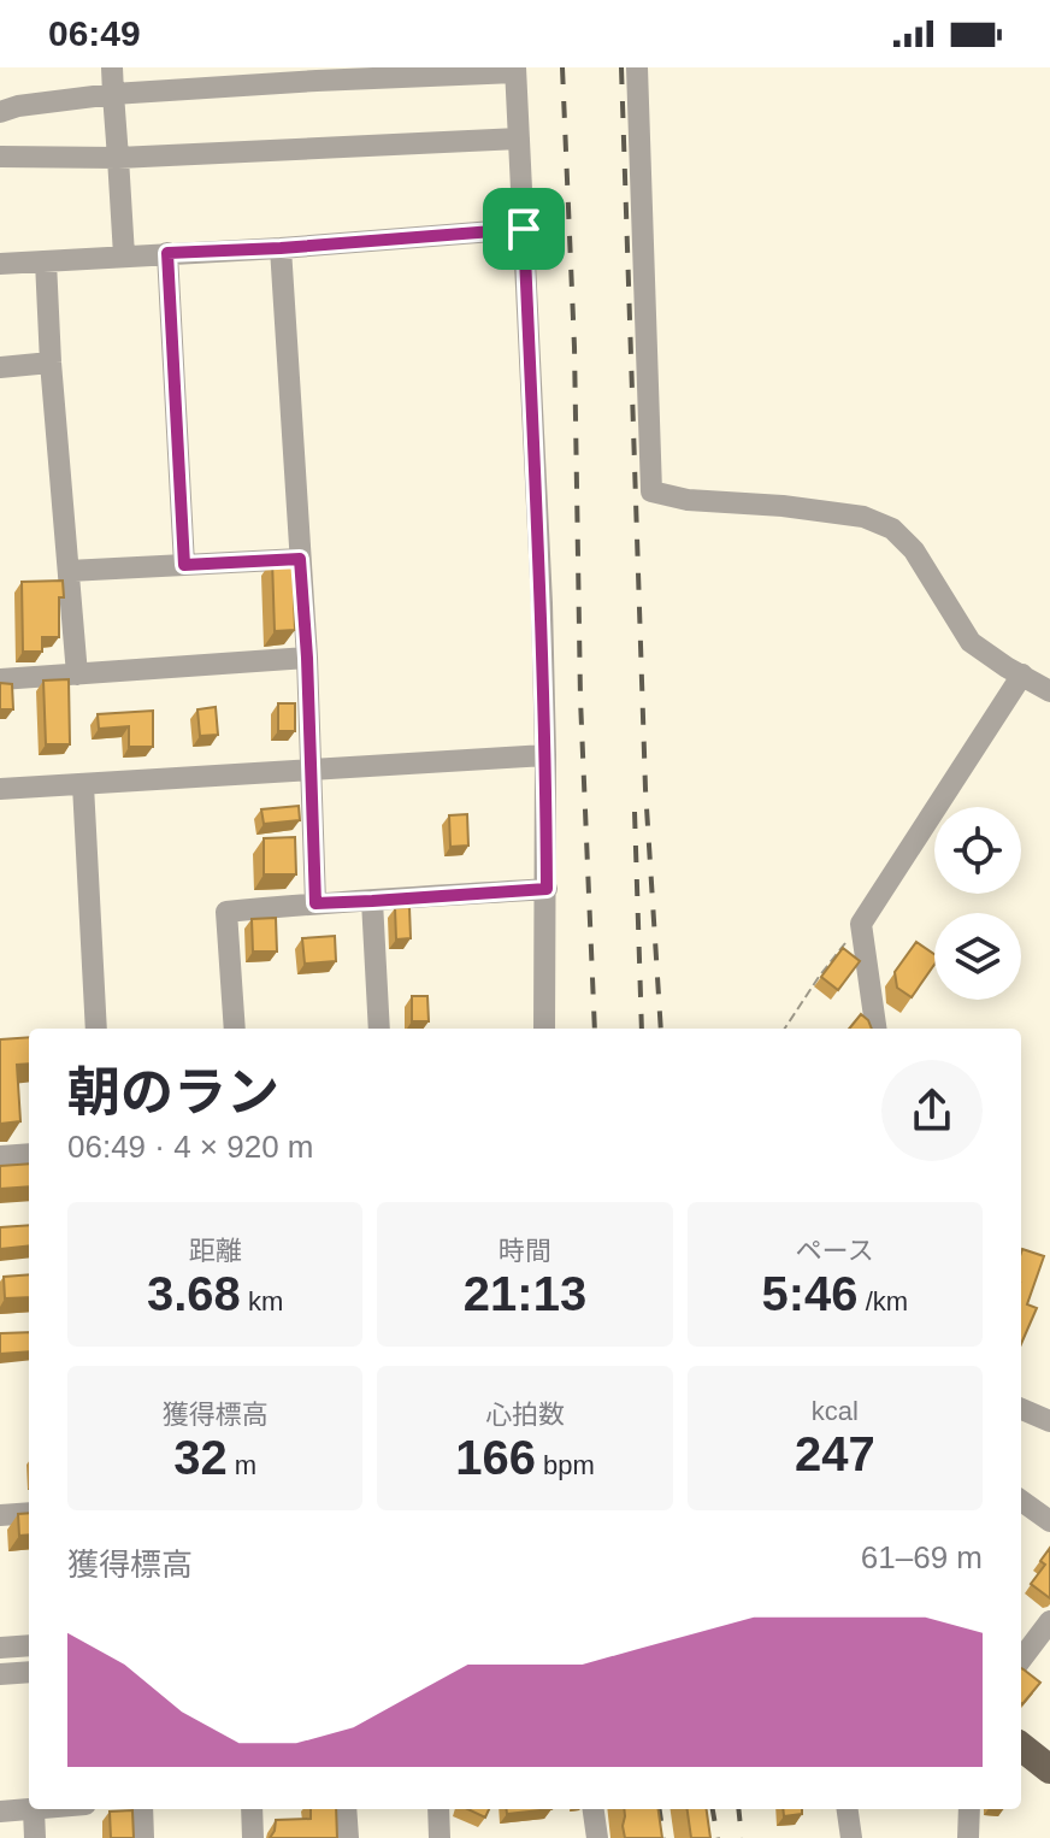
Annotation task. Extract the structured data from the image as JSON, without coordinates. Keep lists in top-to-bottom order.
{
  "page": {
    "status": "06:49",
    "heading": ["朝のラン", "06:49 · 4 × 920 m"],
    "stats": [
      ["距離", "3.68 km"],
      ["時間", "21:13"],
      ["ペース", "5:46 /km"],
      ["獲得標高", "32 m"],
      ["心拍数", "166 bpm"],
      ["kcal", "247"]
    ],
    "chart": ["獲得標高", "61–69 m"]
  }
}
